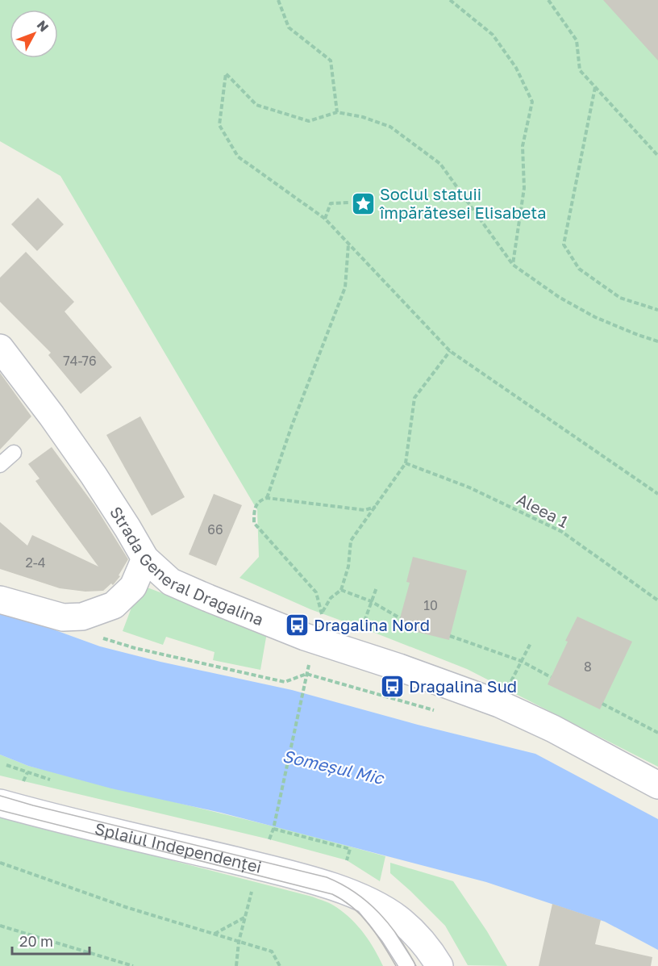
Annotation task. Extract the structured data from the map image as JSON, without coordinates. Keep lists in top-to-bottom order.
{
  "streets": {
    "street": ["Strada General Dragalina", "Splaiul Independenței"],
    "path": ["Aleea 1"]
  },
  "water": ["Someșul Mic"],
  "places": {
    "place": ["Soclul statuii împărătesei Elisabeta"],
    "bus stop": ["Dragalina Nord", "Dragalina Sud"]
  },
  "house_numbers": [
    "74-76",
    "66",
    "2-4",
    "10",
    "8"
  ],
  "scale_bar": "20 m",
  "north": "top right"
}
